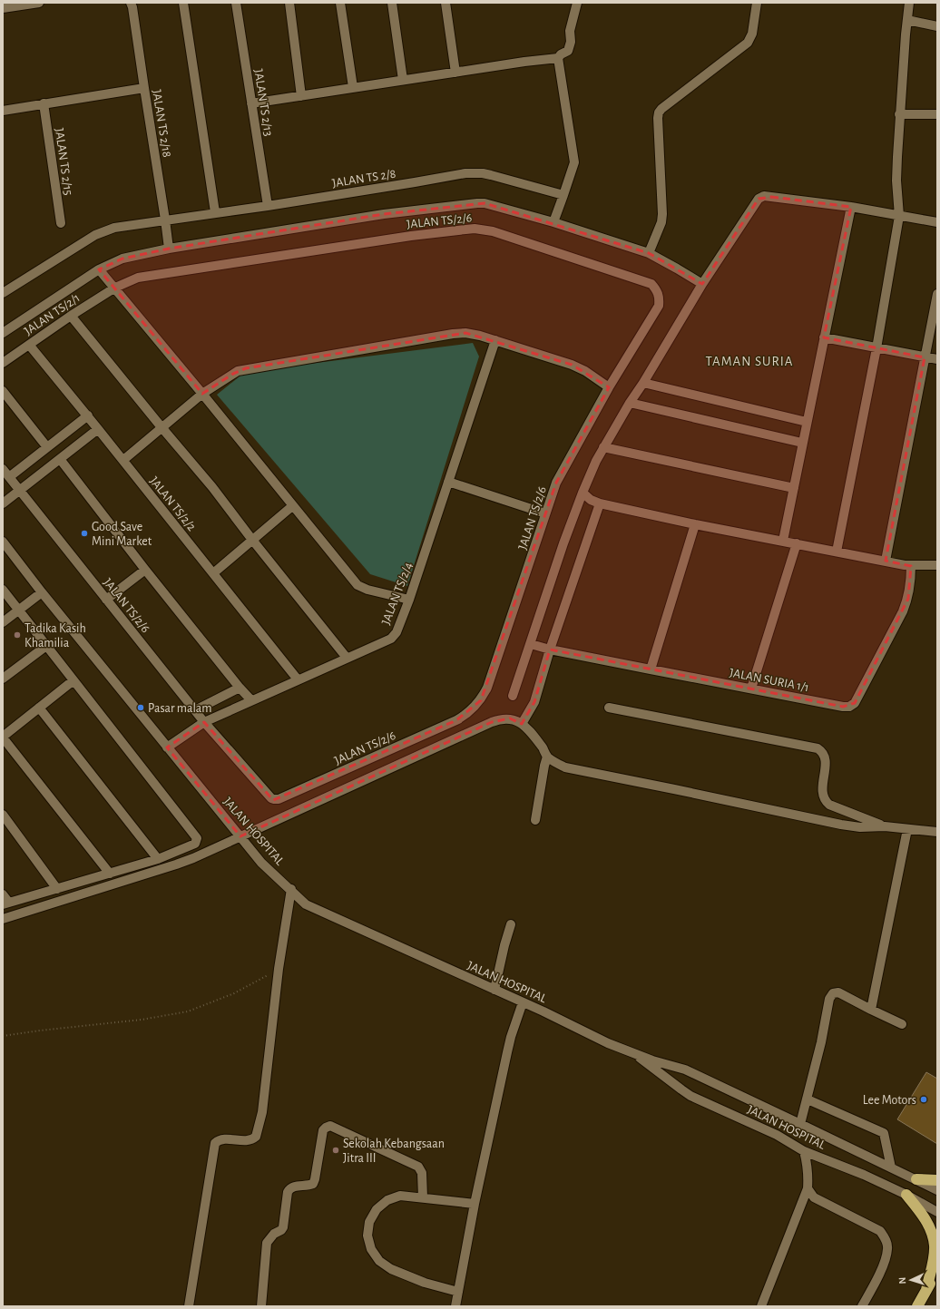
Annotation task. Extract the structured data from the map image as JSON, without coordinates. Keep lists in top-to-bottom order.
{
  "streets": {
    "street": [
      "JALAN TS 2/13",
      "JALAN TS 2/18",
      "JALAN TS 2/15",
      "JALAN TS 2/8",
      "JALAN TS/2/6",
      "JALAN TS/2/1",
      "JALAN TS/2/2",
      "JALAN TS/2/4",
      "JALAN SURIA 1/1",
      "JALAN HOSPITAL"
    ]
  },
  "crossings": [
    ["JALAN TS 2/13", "JALAN TS 2/8"],
    ["JALAN TS 2/18", "JALAN TS 2/8"],
    ["JALAN TS/2/6", "JALAN TS/2/1"],
    ["JALAN TS/2/6", "JALAN TS/2/4"],
    ["JALAN TS/2/1", "JALAN TS/2/2"],
    ["JALAN TS/2/2", "JALAN TS/2/4"],
    ["JALAN TS/2/4", "JALAN HOSPITAL"]
  ],
  "districts": ["TAMAN SURIA"],
  "places": [
    "Good Save Mini Market",
    "Tadika Kasih Khamilia",
    "Pasar malam",
    "Lee Motors",
    "Sekolah Kebangsaan Jitra III"
  ],
  "north": "left"
}
